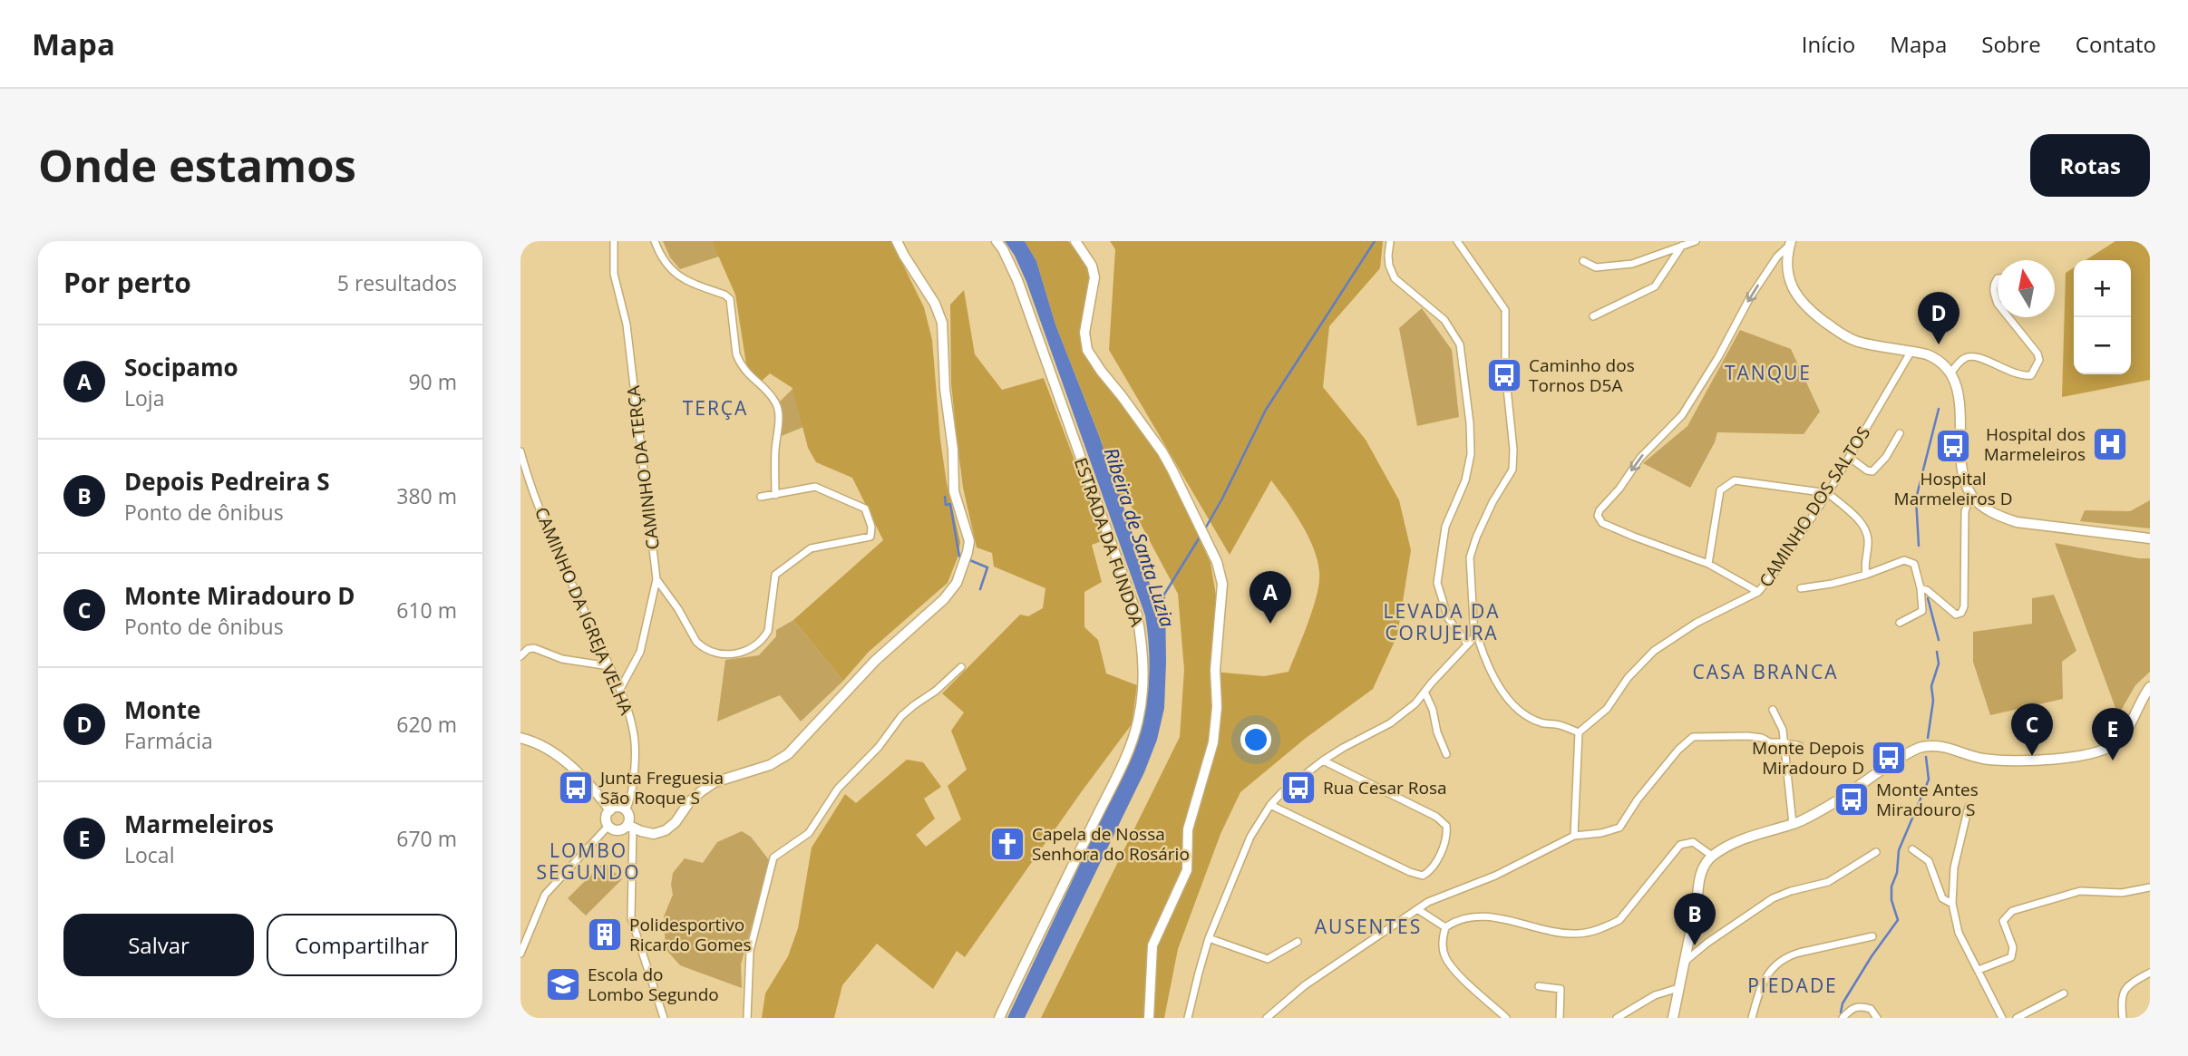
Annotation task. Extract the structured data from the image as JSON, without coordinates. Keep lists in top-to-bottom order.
{
  "streets": {
    "main road": ["ESTRADA DA FUNDOA"],
    "street": ["CAMINHO DA TERÇA", "CAMINHO DOS SALTOS", "CAMINHO DA IGREJA VELHA"]
  },
  "crossings": [
    ["CAMINHO DA TERÇA", "CAMINHO DA IGREJA VELHA"]
  ],
  "districts": [
    "TANQUE",
    "TERÇA",
    "LEVADA DA CORUJEIRA",
    "CASA BRANCA",
    "LOMBO SEGUNDO",
    "AUSENTES",
    "PIEDADE"
  ],
  "water": ["Ribeira de Santa Luzia"],
  "places": {
    "bus stop": [
      "Caminho dos Tornos D5A",
      "Hospital Marmeleiros D",
      "Monte Depois Miradouro D",
      "Junta Freguesia São Roque S",
      "Rua Cesar Rosa",
      "Monte Antes Miradouro S"
    ],
    "hospital": ["Hospital dos Marmeleiros"],
    "church": ["Capela de Nossa Senhora do Rosário"],
    "building": ["Polidesportivo Ricardo Gomes"],
    "school or university": ["Escola do Lombo Segundo"]
  },
  "north": "top",
  "page": {
    "header": "Mapa",
    "nav": [
      "Início",
      "Mapa",
      "Sobre",
      "Contato"
    ],
    "buttons": [
      "Rotas",
      ["Salvar", "Compartilhar"]
    ],
    "title": "Onde estamos",
    "heading": ["Por perto", "5 resultados"],
    "map_buttons": ["+", "−"],
    "pins": [
      "D",
      "A",
      "C",
      "E",
      "B"
    ],
    "list": [
      {
        "mark": "A",
        "name": "Socipamo",
        "note": "Loja",
        "value": "90 m"
      },
      {
        "mark": "B",
        "name": "Depois Pedreira S",
        "note": "Ponto de ônibus",
        "value": "380 m"
      },
      {
        "mark": "C",
        "name": "Monte Miradouro D",
        "note": "Ponto de ônibus",
        "value": "610 m"
      },
      {
        "mark": "D",
        "name": "Monte",
        "note": "Farmácia",
        "value": "620 m"
      },
      {
        "mark": "E",
        "name": "Marmeleiros",
        "note": "Local",
        "value": "670 m"
      }
    ]
  }
}
